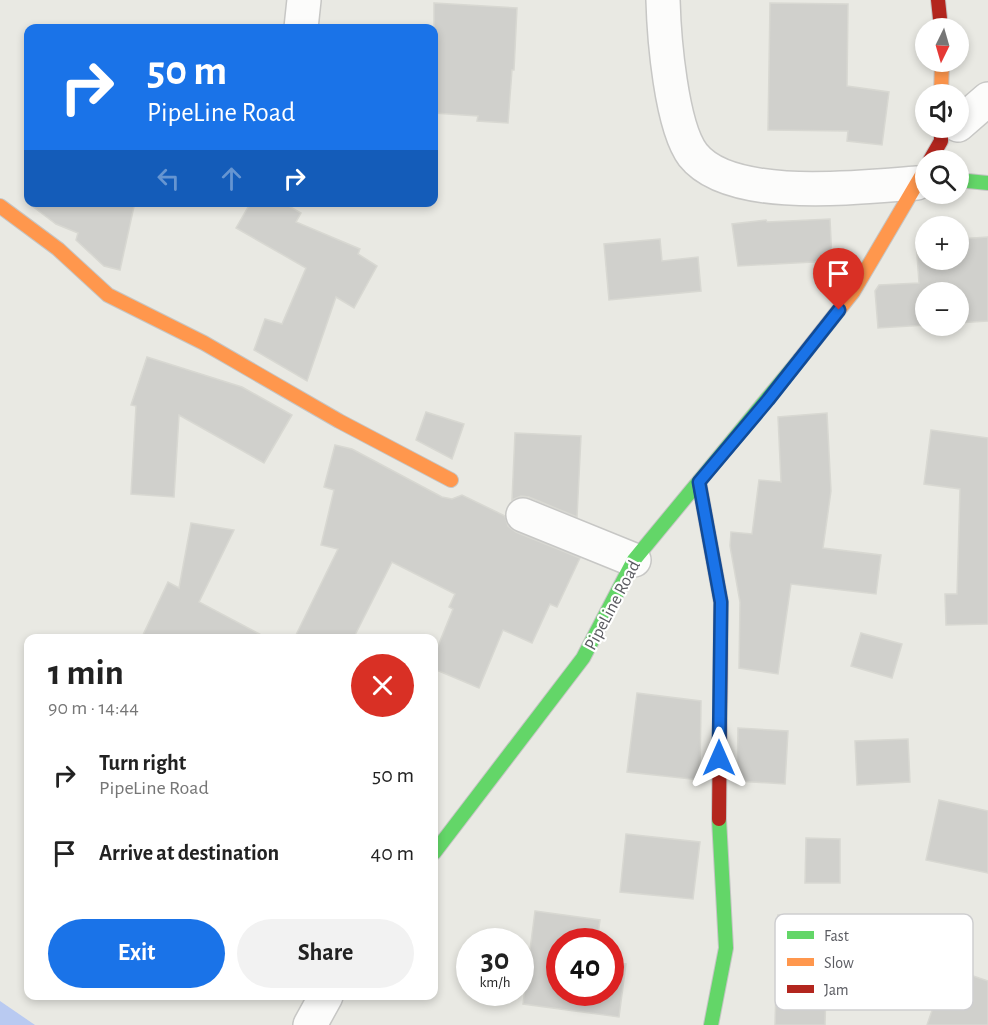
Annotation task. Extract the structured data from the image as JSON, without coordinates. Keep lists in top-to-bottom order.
{
  "streets": {
    "street": ["PipeLine Road"]
  },
  "legend": ["Fast", "Slow", "Jam"],
  "north": "bottom",
  "page": {
    "map_buttons": ["+", "−"],
    "turn": ["50 m", "PipeLine Road"],
    "heading": ["1 min", "90 m · 14:44"],
    "list": [
      {
        "name": "Turn right",
        "note": "PipeLine Road",
        "value": "50 m"
      },
      {
        "name": "Arrive at destination",
        "value": "40 m"
      }
    ],
    "buttons": ["Exit", "Share"],
    "speed": "30 km/h",
    "limit": "40"
  }
}
